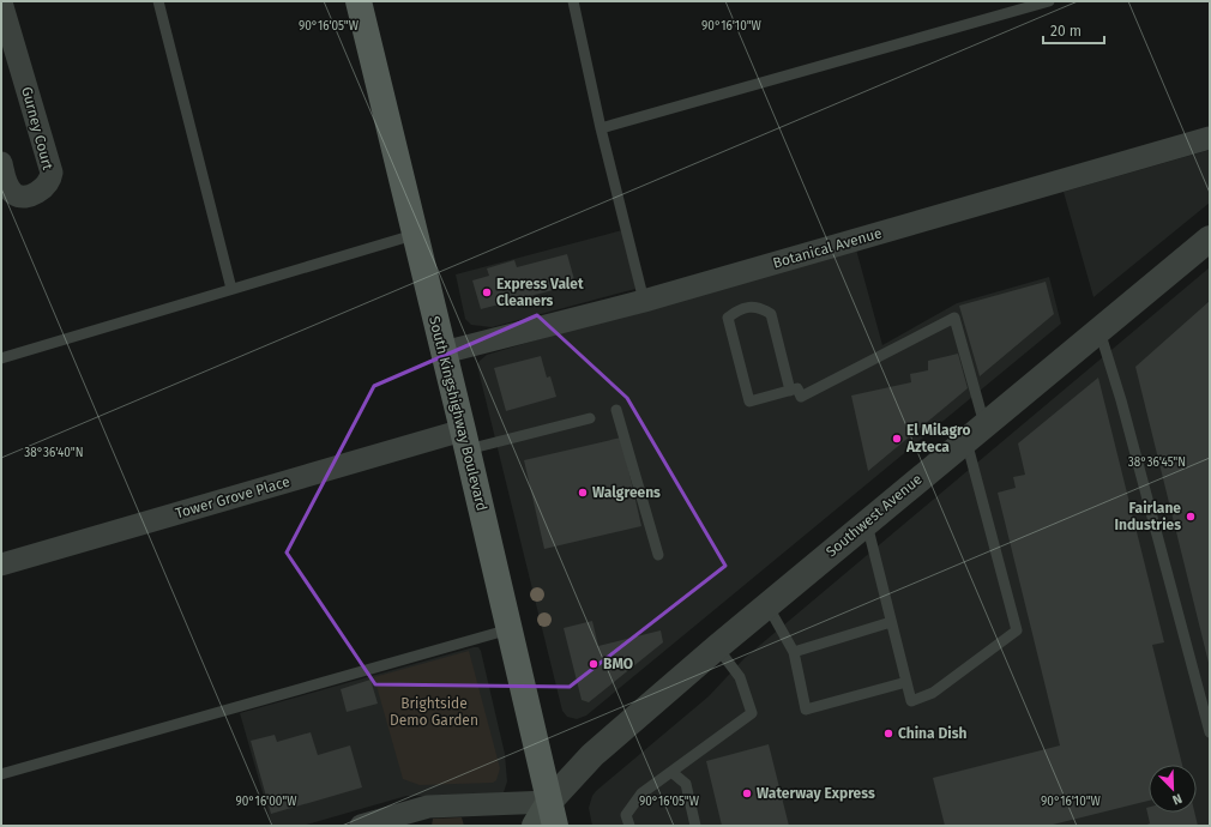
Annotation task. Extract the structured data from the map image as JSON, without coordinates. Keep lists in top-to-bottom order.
{
  "streets": {
    "main road": ["South Kingshighway Boulevard"],
    "street": [
      "Gurney Court",
      "Botanical Avenue",
      "Tower Grove Place",
      "Southwest Avenue"
    ]
  },
  "crossings": [
    ["Botanical Avenue", "South Kingshighway Boulevard"],
    ["South Kingshighway Boulevard", "Tower Grove Place"],
    ["South Kingshighway Boulevard", "Southwest Avenue"]
  ],
  "parks": ["Brightside Demo Garden"],
  "places": [
    "Express Valet Cleaners",
    "El Milagro Azteca",
    "Walgreens",
    "Fairlane Industries",
    "BMO",
    "China Dish",
    "Waterway Express"
  ],
  "scale_bar": "20 m",
  "north": "bottom right",
  "coordinates": [
    "90°16'05\"W",
    "90°16'10\"W",
    "38°36'40\"N",
    "38°36'45\"N",
    "90°16'00\"W"
  ]
}
